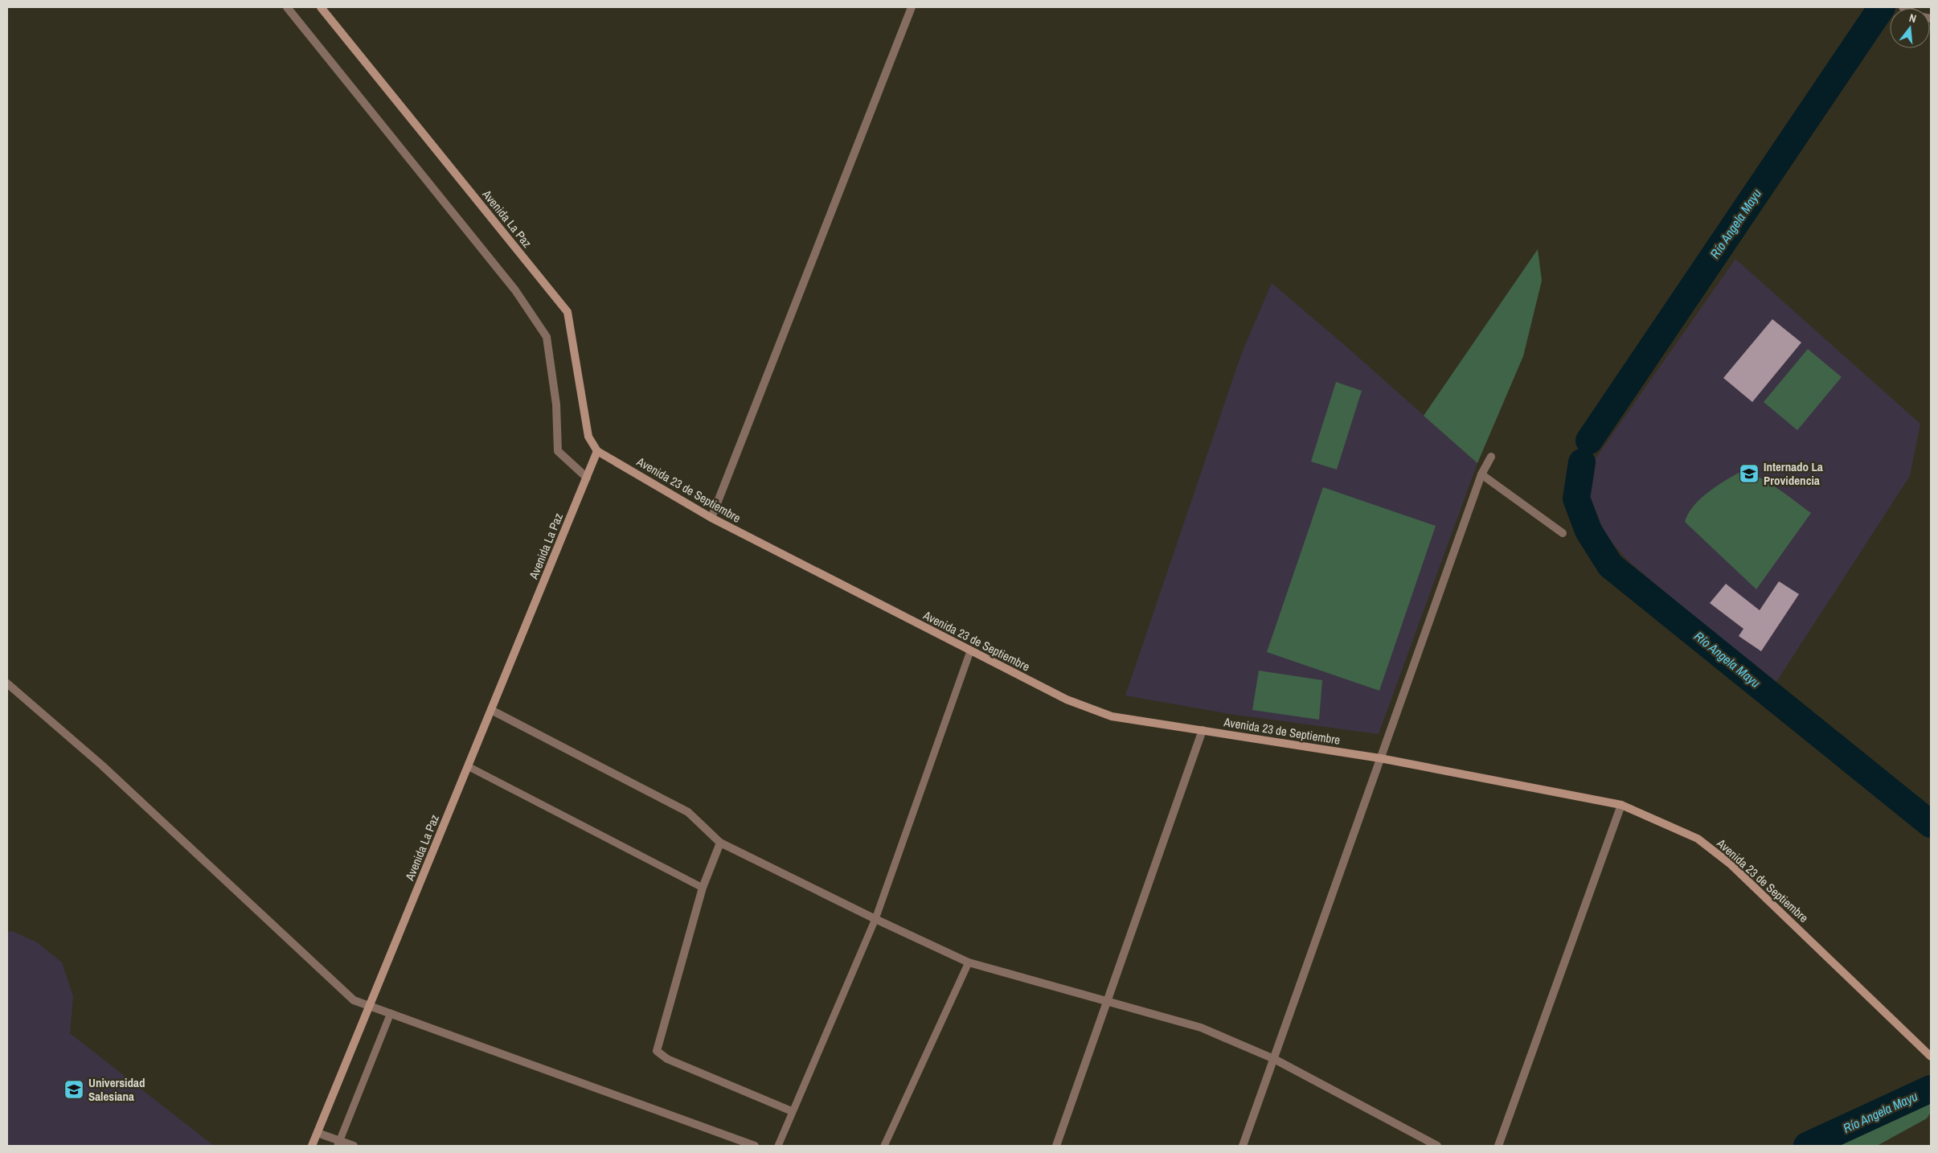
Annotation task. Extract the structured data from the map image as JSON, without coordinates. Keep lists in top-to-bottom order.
{
  "streets": {
    "main road": ["Avenida La Paz", "Avenida 23 de Septiembre"]
  },
  "crossings": [
    ["Avenida La Paz", "Avenida 23 de Septiembre"]
  ],
  "water": ["Río Angela Mayu"],
  "places": {
    "school or university": ["Internado La Providencia", "Universidad Salesiana"]
  },
  "north": "top"
}
